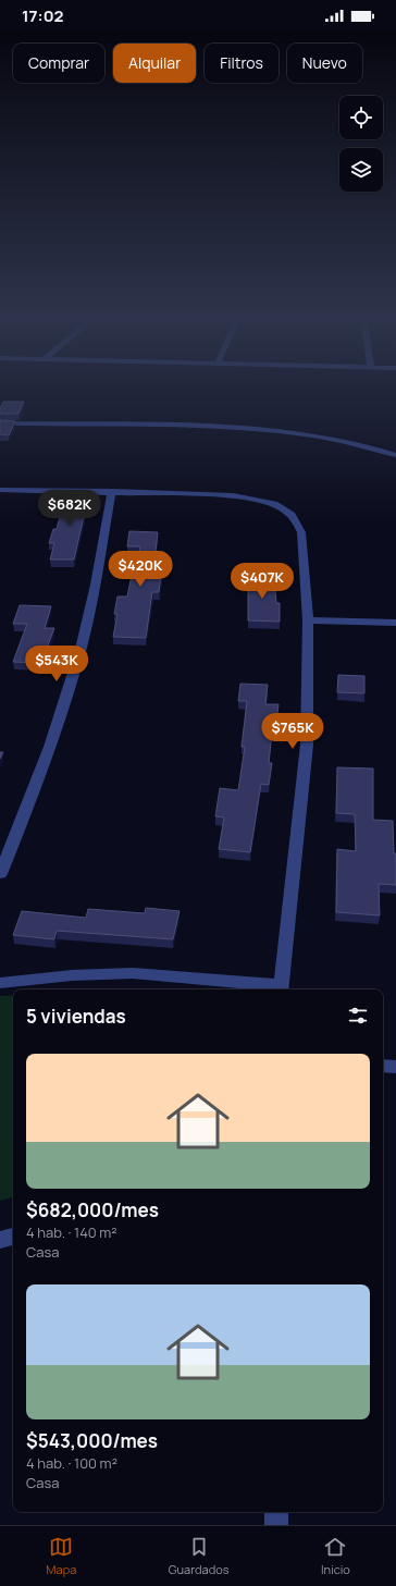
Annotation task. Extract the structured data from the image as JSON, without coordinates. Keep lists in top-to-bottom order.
{
  "page": {
    "status": "17:02",
    "chip": [
      "Comprar",
      "Alquilar",
      "Filtros",
      "Nuevo"
    ],
    "price": [
      "$682K",
      "$420K",
      "$407K",
      "$543K",
      "$765K"
    ],
    "heading": "5 viviendas",
    "list": [
      {
        "name": "$682,000/mes",
        "note": "4 hab. · 140 m² · Casa"
      },
      {
        "name": "$543,000/mes",
        "note": "4 hab. · 100 m² · Casa"
      }
    ],
    "tabs": ["Mapa", "Guardados", "Inicio"]
  }
}
